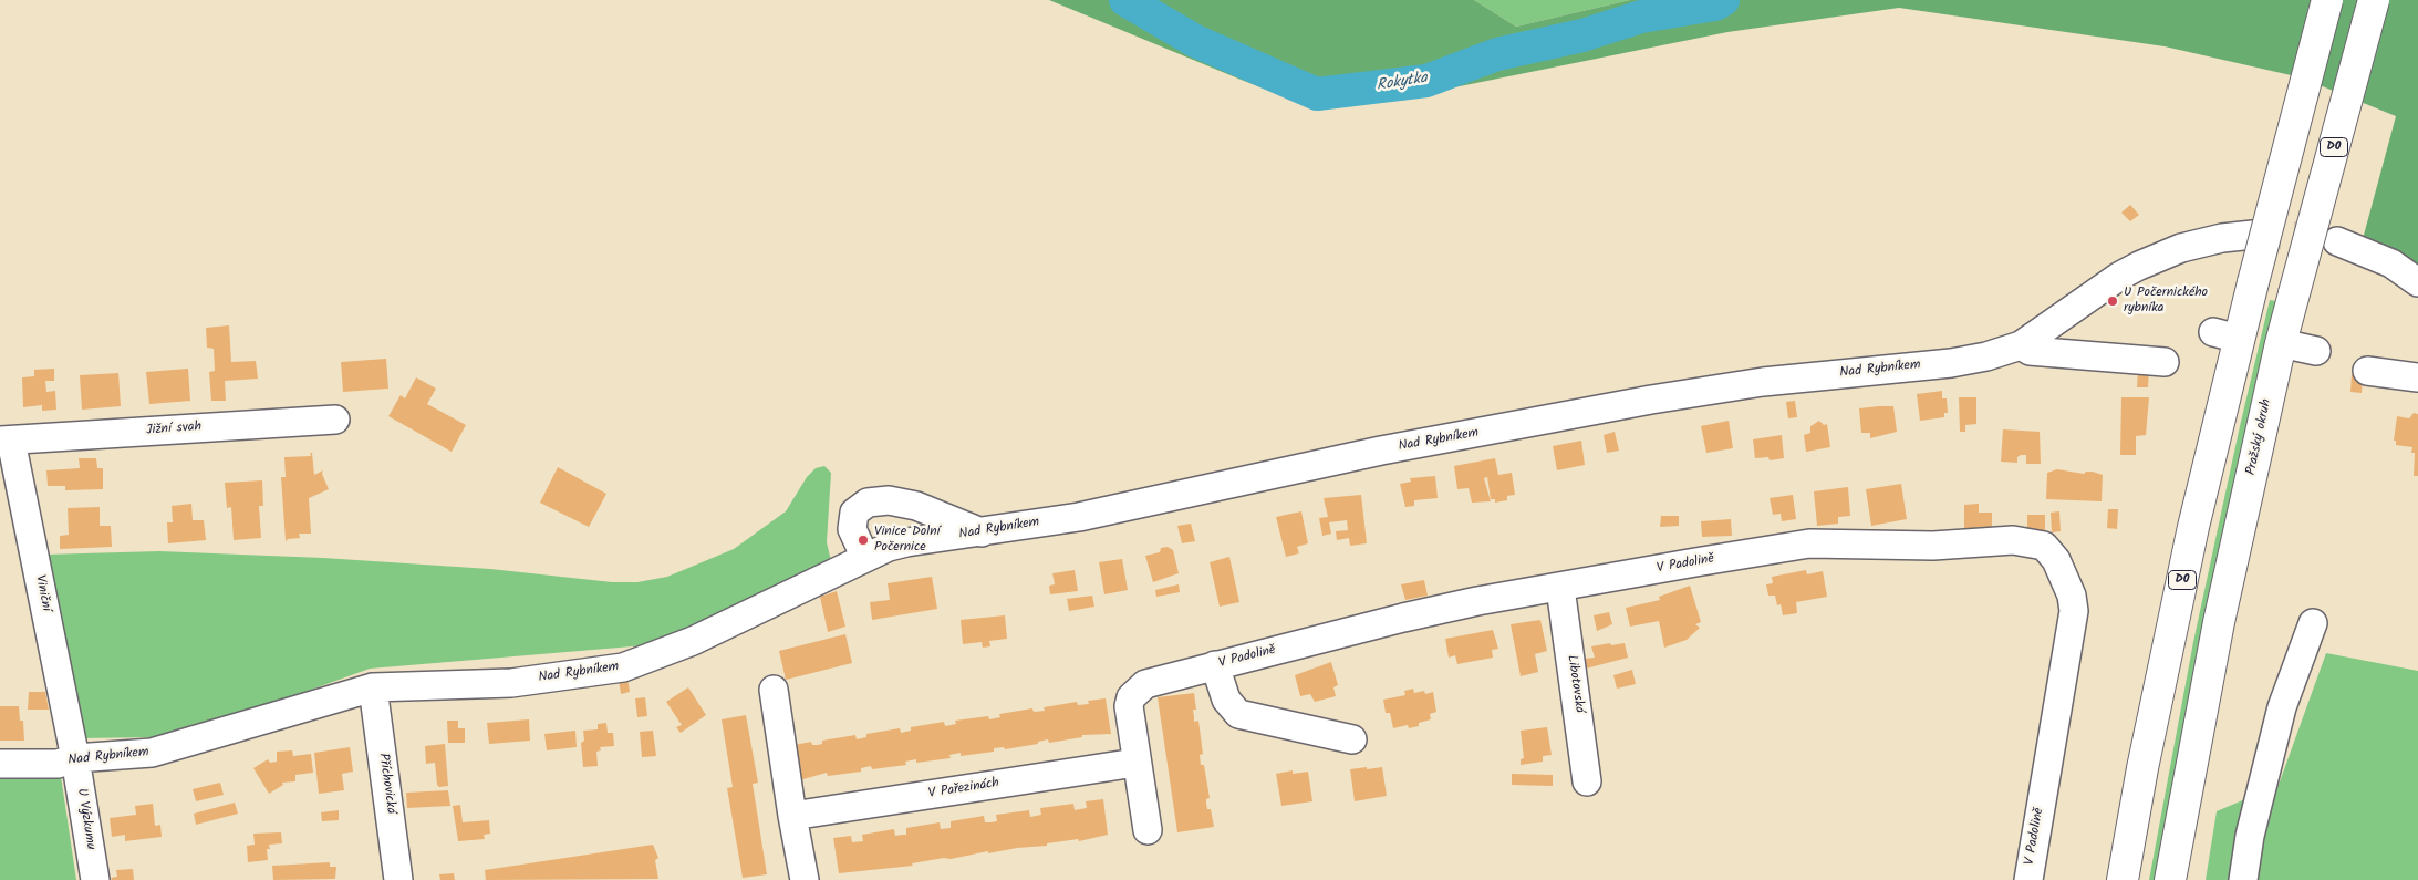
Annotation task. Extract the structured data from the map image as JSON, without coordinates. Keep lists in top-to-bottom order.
{
  "streets": {
    "highway": ["D0", "Pražský okruh"],
    "street": [
      "Nad Rybníkem",
      "Jižní svah",
      "V Padolině",
      "Viniční",
      "Libotovská",
      "Příchovická",
      "V Pařezinách",
      "U Výzkumu"
    ]
  },
  "crossings": [
    ["Nad Rybníkem", "Viniční"],
    ["Nad Rybníkem", "Příchovická"],
    ["Nad Rybníkem", "U Výzkumu"],
    ["Jižní svah", "Viniční"],
    ["V Padolině", "Libotovská"],
    ["V Padolině", "V Pařezinách"],
    ["Viniční", "U Výzkumu"]
  ],
  "water": ["Rokytka"],
  "places": ["U Počernického rybníka", "Vinice Dolní Počernice"]
}
